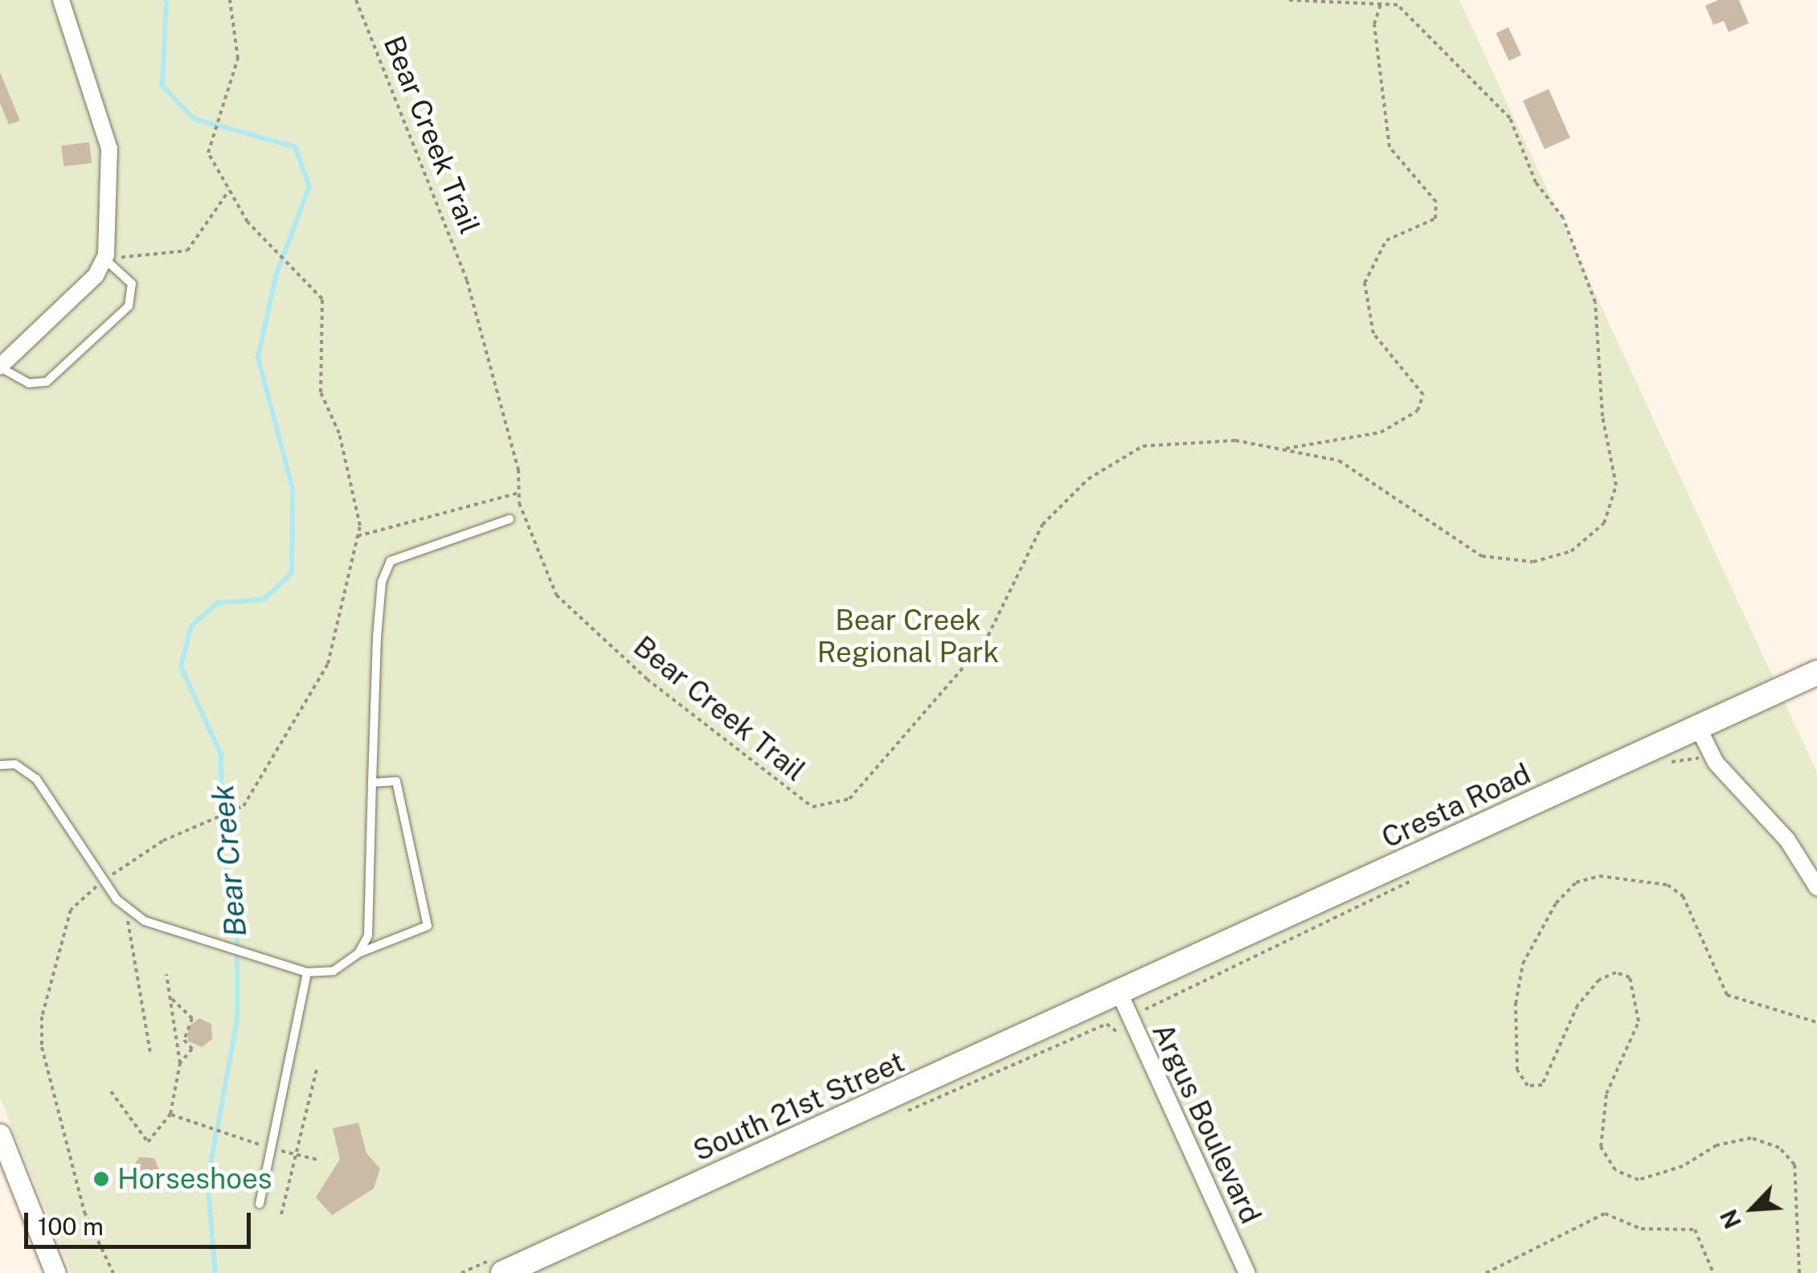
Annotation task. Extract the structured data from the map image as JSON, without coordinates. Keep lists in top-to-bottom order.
{
  "streets": {
    "main road": ["Cresta Road", "South 21st Street"],
    "street": ["Argus Boulevard"],
    "path": ["Bear Creek Trail"]
  },
  "crossings": [
    ["Cresta Road", "South 21st Street"],
    ["Cresta Road", "Argus Boulevard"],
    ["South 21st Street", "Argus Boulevard"]
  ],
  "water": ["Bear Creek"],
  "parks": ["Bear Creek Regional Park"],
  "places": ["Horseshoes"],
  "scale_bar": "100 m",
  "north": "bottom left"
}
